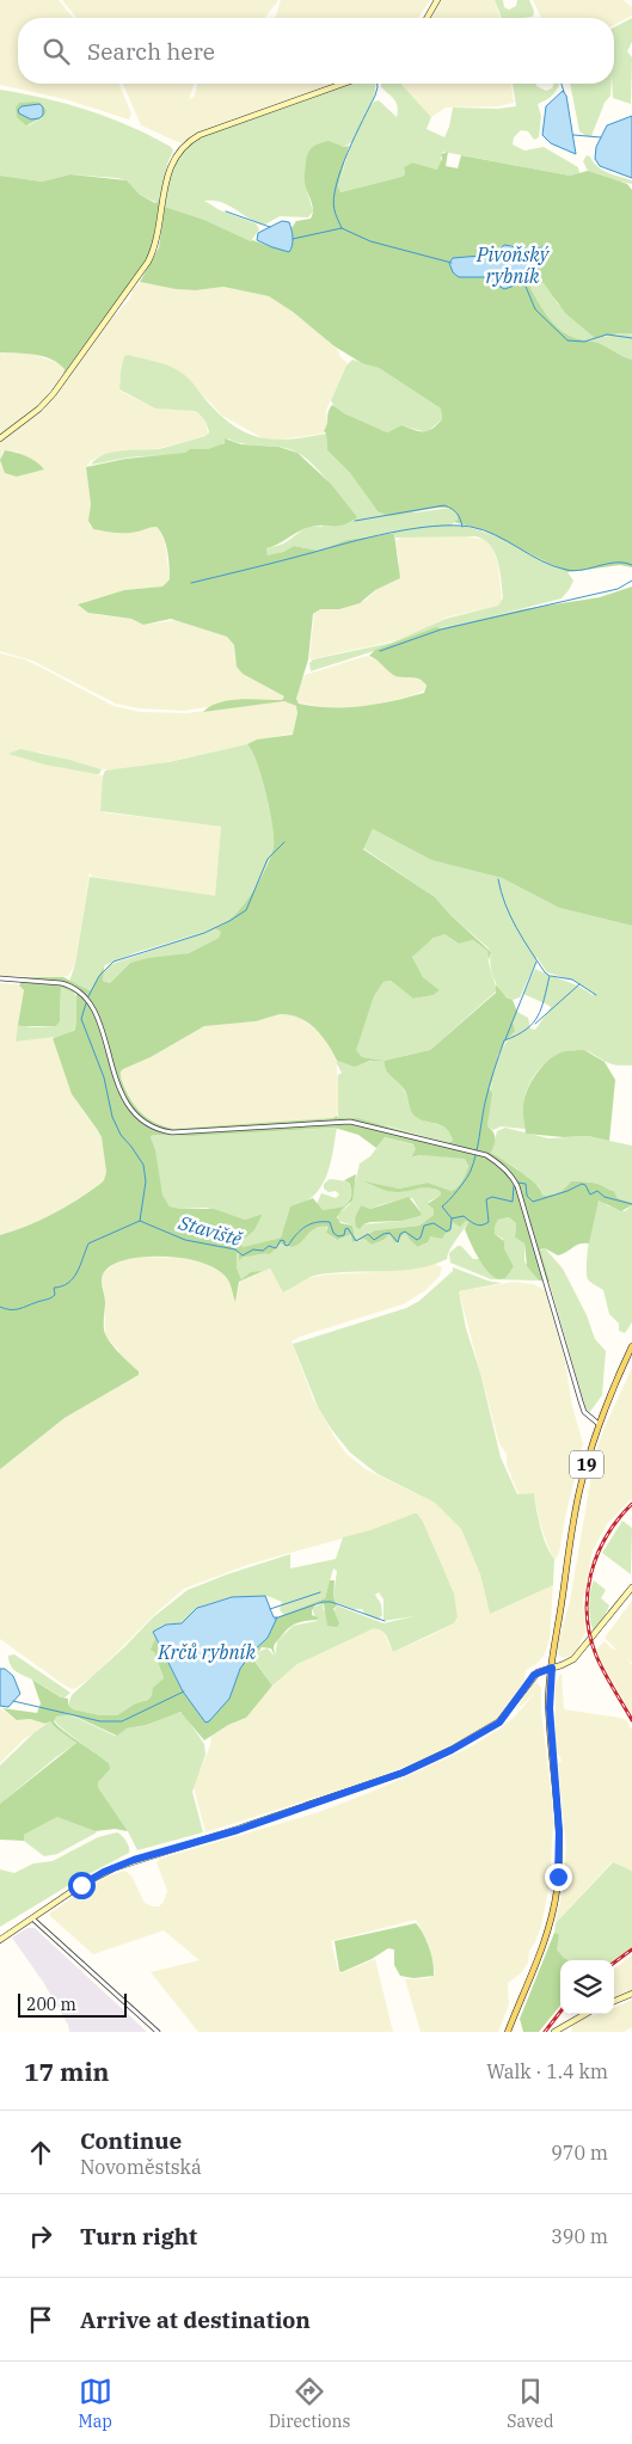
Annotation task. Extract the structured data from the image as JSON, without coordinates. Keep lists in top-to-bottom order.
{
  "streets": {
    "main road": ["19"]
  },
  "water": ["Pivoňský rybník", "Staviště", "Krčů rybník"],
  "scale_bar": "200 m",
  "page": {
    "search": "Search here",
    "scale": "200 m",
    "heading": ["17 min", "Walk · 1.4 km"],
    "list": [
      ["Continue", "Novoměstská", "970 m"],
      ["Turn right", "390 m"],
      "Arrive at destination"
    ],
    "nav": ["Map", "Directions", "Saved"]
  }
}
